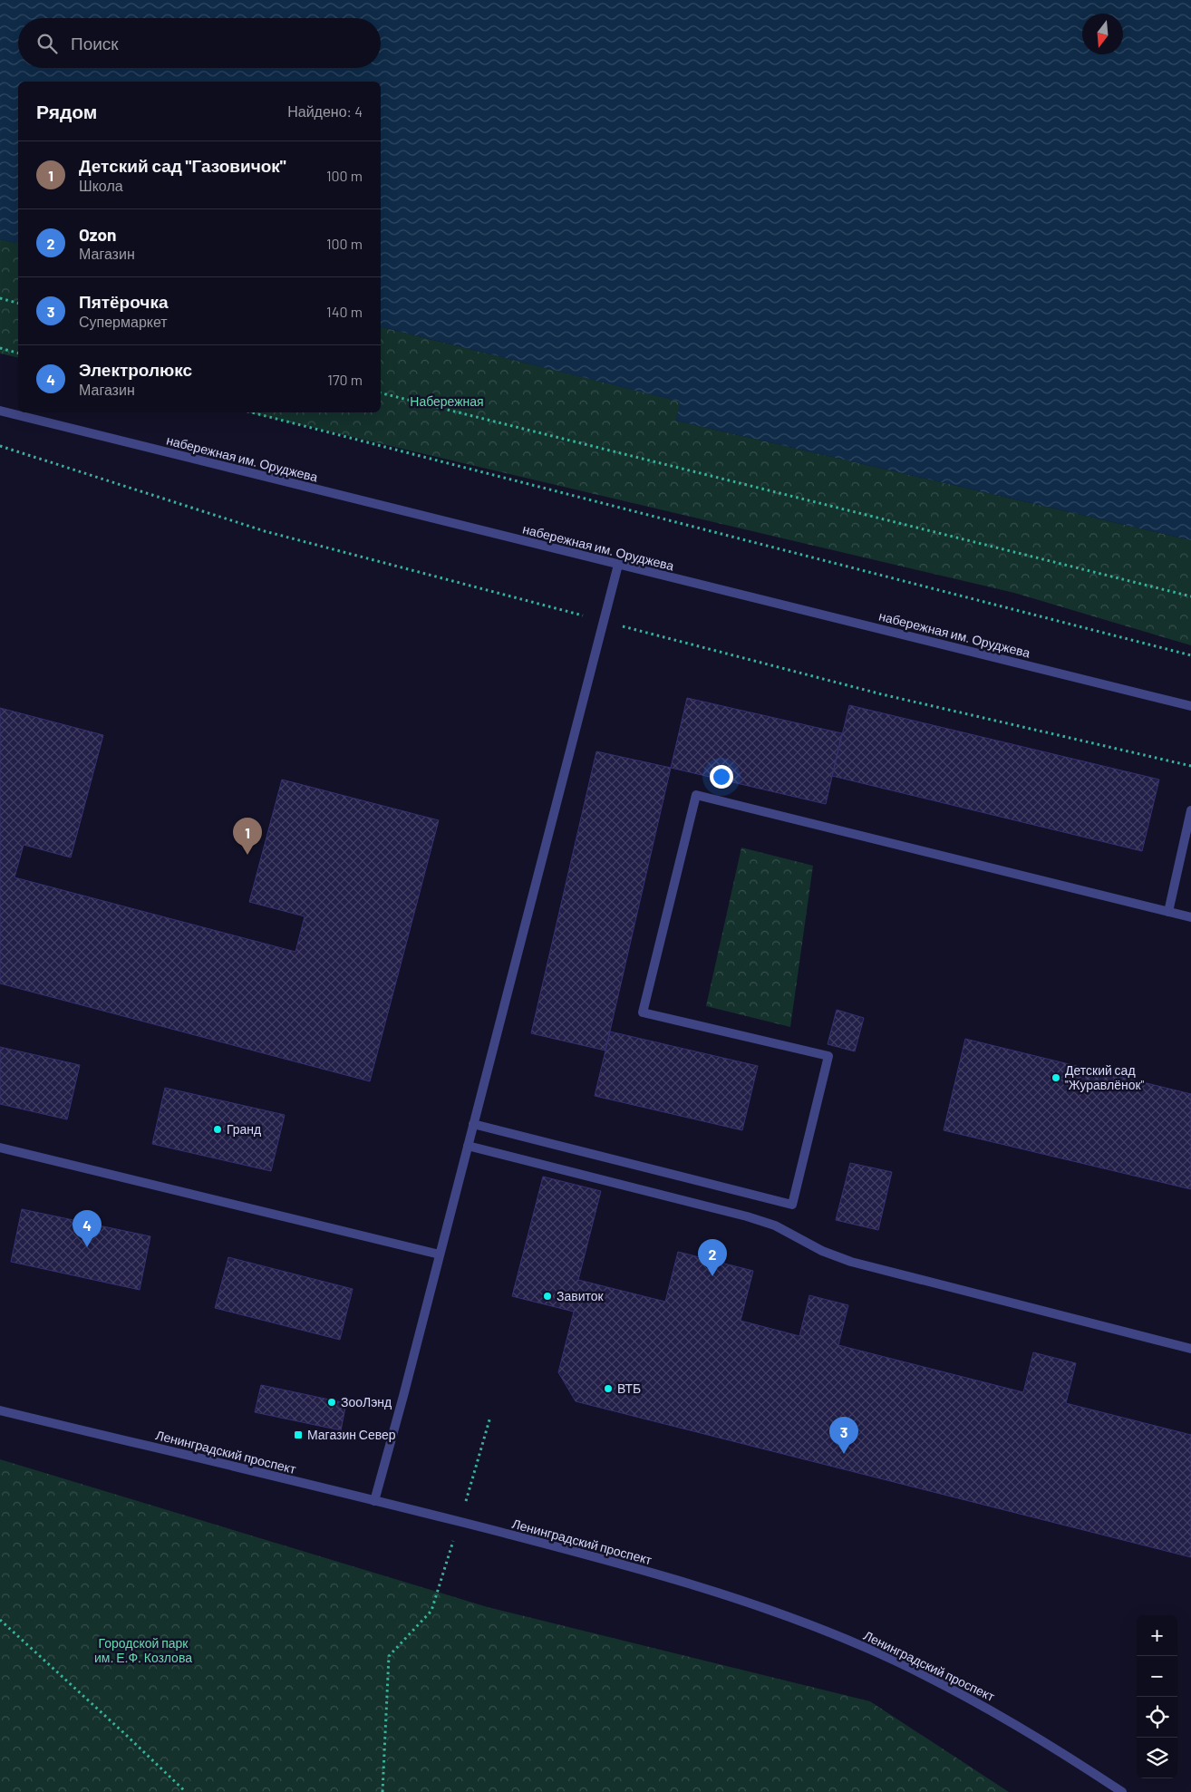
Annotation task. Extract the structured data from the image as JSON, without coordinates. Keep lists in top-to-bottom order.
{
  "streets": {
    "street": ["набережная им. Оруджева", "Ленинградский проспект"]
  },
  "parks": ["Набережная", "Городской парк им. Е.Ф. Козлова"],
  "places": {
    "other": [
      "Детский сад \"Журавлёнок\"",
      "Гранд",
      "Завиток",
      "ВТБ",
      "ЗооЛэнд"
    ],
    "transit": ["Магазин Север"]
  },
  "north": "bottom",
  "page": {
    "search": "Поиск",
    "heading": ["Рядом", "Найдено: 4"],
    "list": [
      {
        "mark": "1",
        "name": "Детский сад \"Газовичок\"",
        "note": "Школа",
        "value": "100 m"
      },
      {
        "mark": "2",
        "name": "Ozon",
        "note": "Магазин",
        "value": "100 m"
      },
      {
        "mark": "3",
        "name": "Пятёрочка",
        "note": "Супермаркет",
        "value": "140 m"
      },
      {
        "mark": "4",
        "name": "Электролюкс",
        "note": "Магазин",
        "value": "170 m"
      }
    ],
    "pins": [
      "1",
      "4",
      "2",
      "3"
    ],
    "map_buttons": ["+", "−"]
  }
}
